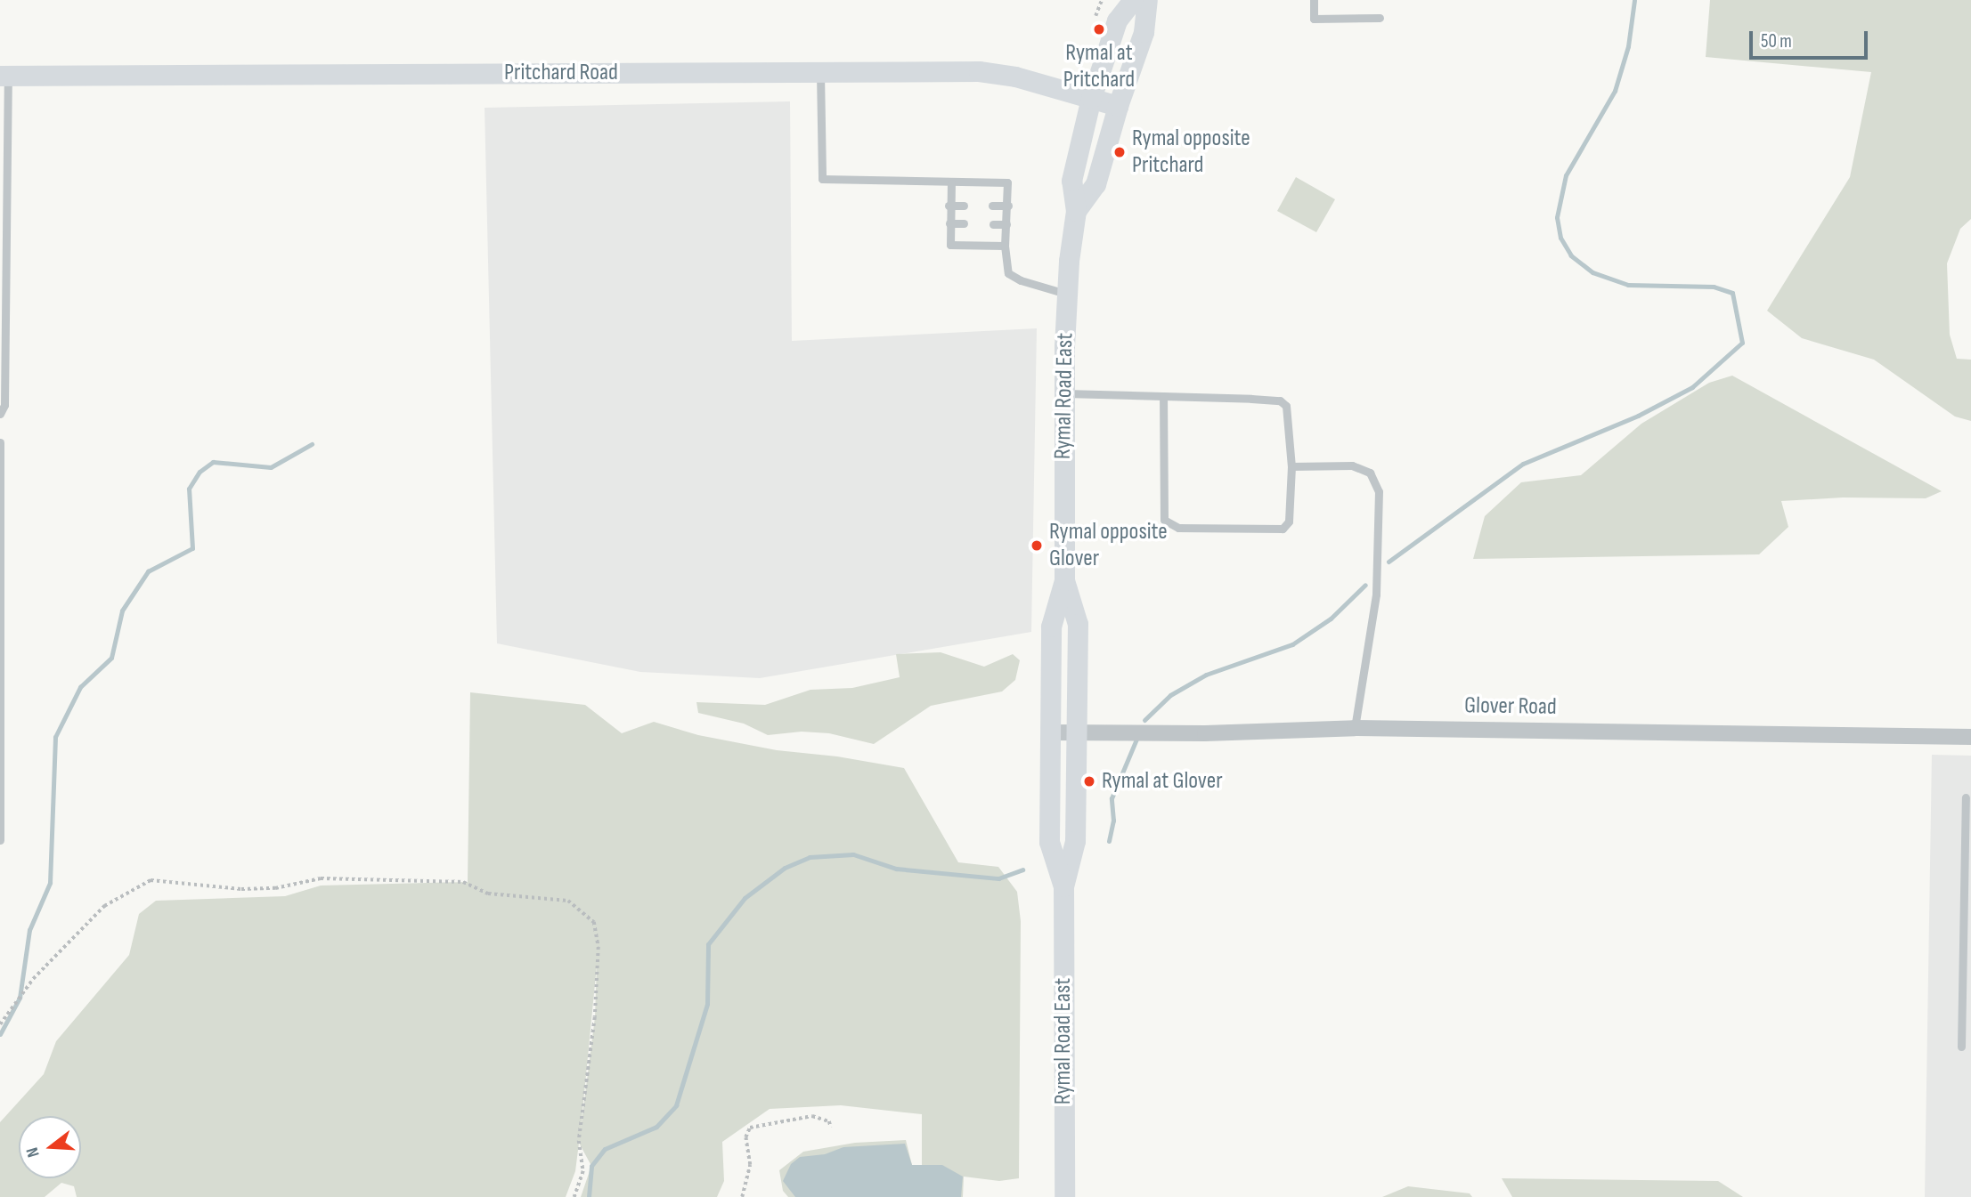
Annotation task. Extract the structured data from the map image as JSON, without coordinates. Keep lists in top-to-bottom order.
{
  "streets": {
    "main road": ["Pritchard Road", "Rymal Road East"],
    "street": ["Glover Road"]
  },
  "crossings": [
    ["Pritchard Road", "Rymal Road East"],
    ["Rymal Road East", "Glover Road"]
  ],
  "places": [
    "Rymal at Pritchard",
    "Rymal opposite Pritchard",
    "Rymal opposite Glover",
    "Rymal at Glover"
  ],
  "scale_bar": "50 m",
  "north": "left"
}
